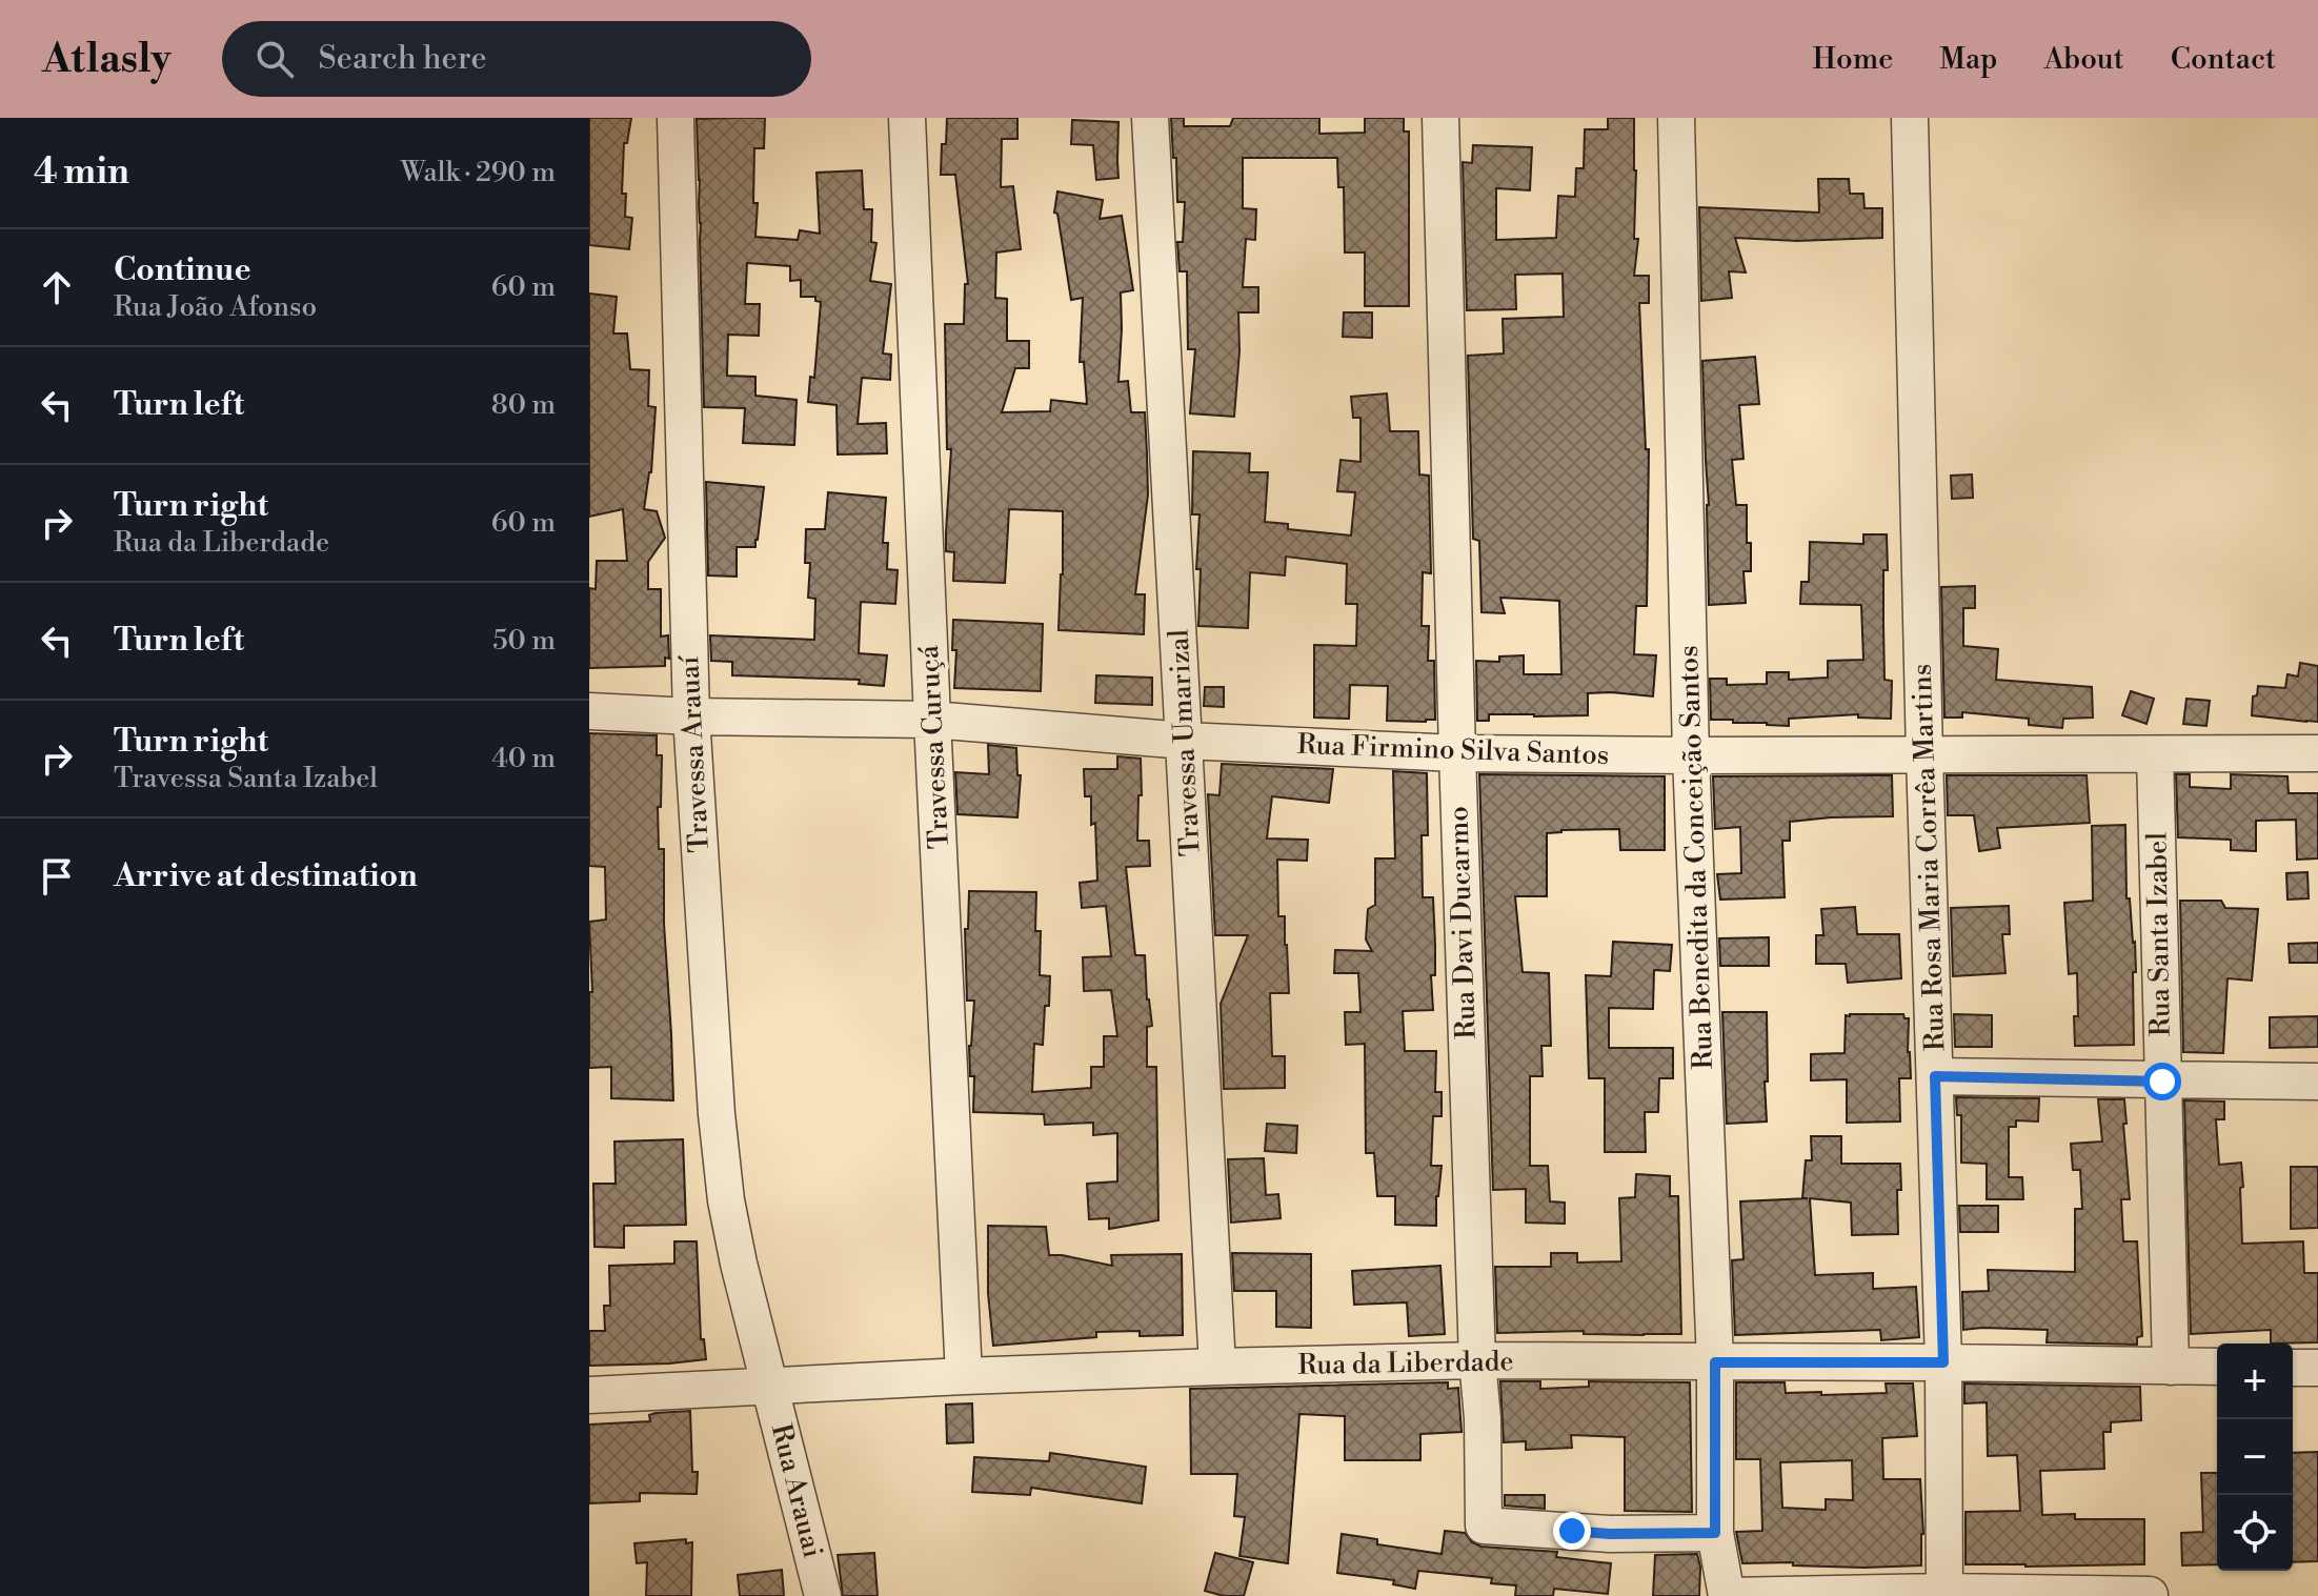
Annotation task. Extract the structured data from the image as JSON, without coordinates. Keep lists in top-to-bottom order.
{
  "streets": {
    "street": [
      "Travessa Umarizal",
      "Travessa Curuçá",
      "Rua Firmino Silva Santos",
      "Travessa Arauaí",
      "Rua Benedita da Conceição Santos",
      "Rua Rosa Maria Corrêa Martins",
      "Rua Davi Ducarmo",
      "Rua Santa Izabel",
      "Rua da Liberdade",
      "Rua Arauai"
    ]
  },
  "crossings": [
    ["Travessa Umarizal", "Rua Firmino Silva Santos"],
    ["Travessa Umarizal", "Rua da Liberdade"],
    ["Travessa Curuçá", "Rua Firmino Silva Santos"],
    ["Travessa Curuçá", "Rua da Liberdade"],
    ["Rua Firmino Silva Santos", "Travessa Arauaí"],
    ["Rua Firmino Silva Santos", "Rua Benedita da Conceição Santos"],
    ["Rua Firmino Silva Santos", "Rua Rosa Maria Corrêa Martins"],
    ["Rua Firmino Silva Santos", "Rua Davi Ducarmo"],
    ["Rua Firmino Silva Santos", "Rua Santa Izabel"],
    ["Travessa Arauaí", "Rua da Liberdade"],
    ["Travessa Arauaí", "Rua Arauai"],
    ["Rua Benedita da Conceição Santos", "Rua Davi Ducarmo"],
    ["Rua Benedita da Conceição Santos", "Rua da Liberdade"],
    ["Rua Rosa Maria Corrêa Martins", "Rua da Liberdade"],
    ["Rua Davi Ducarmo", "Rua da Liberdade"],
    ["Rua Santa Izabel", "Rua da Liberdade"],
    ["Rua da Liberdade", "Rua Arauai"]
  ],
  "page": {
    "header": "Atlasly",
    "search": "Search here",
    "nav": [
      "Home",
      "Map",
      "About",
      "Contact"
    ],
    "heading": ["4 min", "Walk · 290 m"],
    "list": [
      ["Continue", "Rua João Afonso", "60 m"],
      ["Turn left", "80 m"],
      ["Turn right", "Rua da Liberdade", "60 m"],
      ["Turn left", "50 m"],
      ["Turn right", "Travessa Santa Izabel", "40 m"],
      "Arrive at destination"
    ],
    "map_buttons": ["+", "−"]
  }
}
